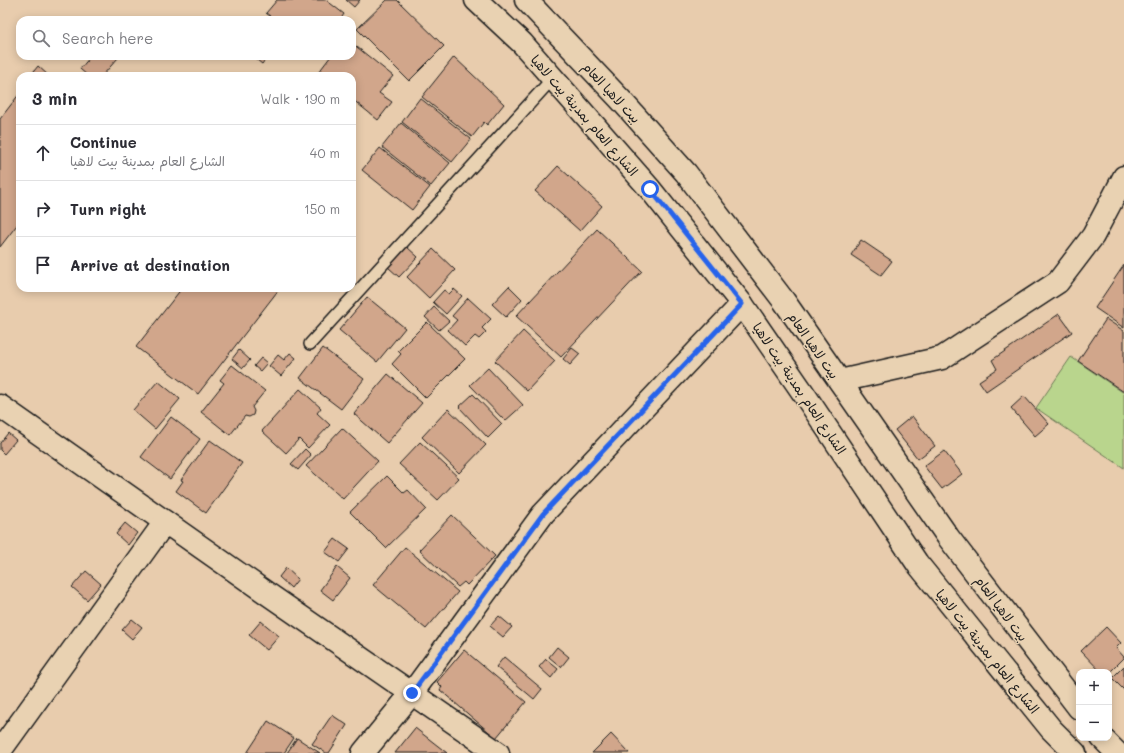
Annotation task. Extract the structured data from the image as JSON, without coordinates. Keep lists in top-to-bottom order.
{
  "streets": {
    "main road": ["بيت لاهيا العام", "الشارع العام بمدينة بيت لاهيا"]
  },
  "page": {
    "search": "Search here",
    "heading": ["3 min", "Walk · 190 m"],
    "list": [
      ["Continue", "الشارع العام بمدينة بيت لاهيا", "40 m"],
      ["Turn right", "150 m"],
      "Arrive at destination"
    ],
    "map_buttons": ["+", "−"]
  }
}
